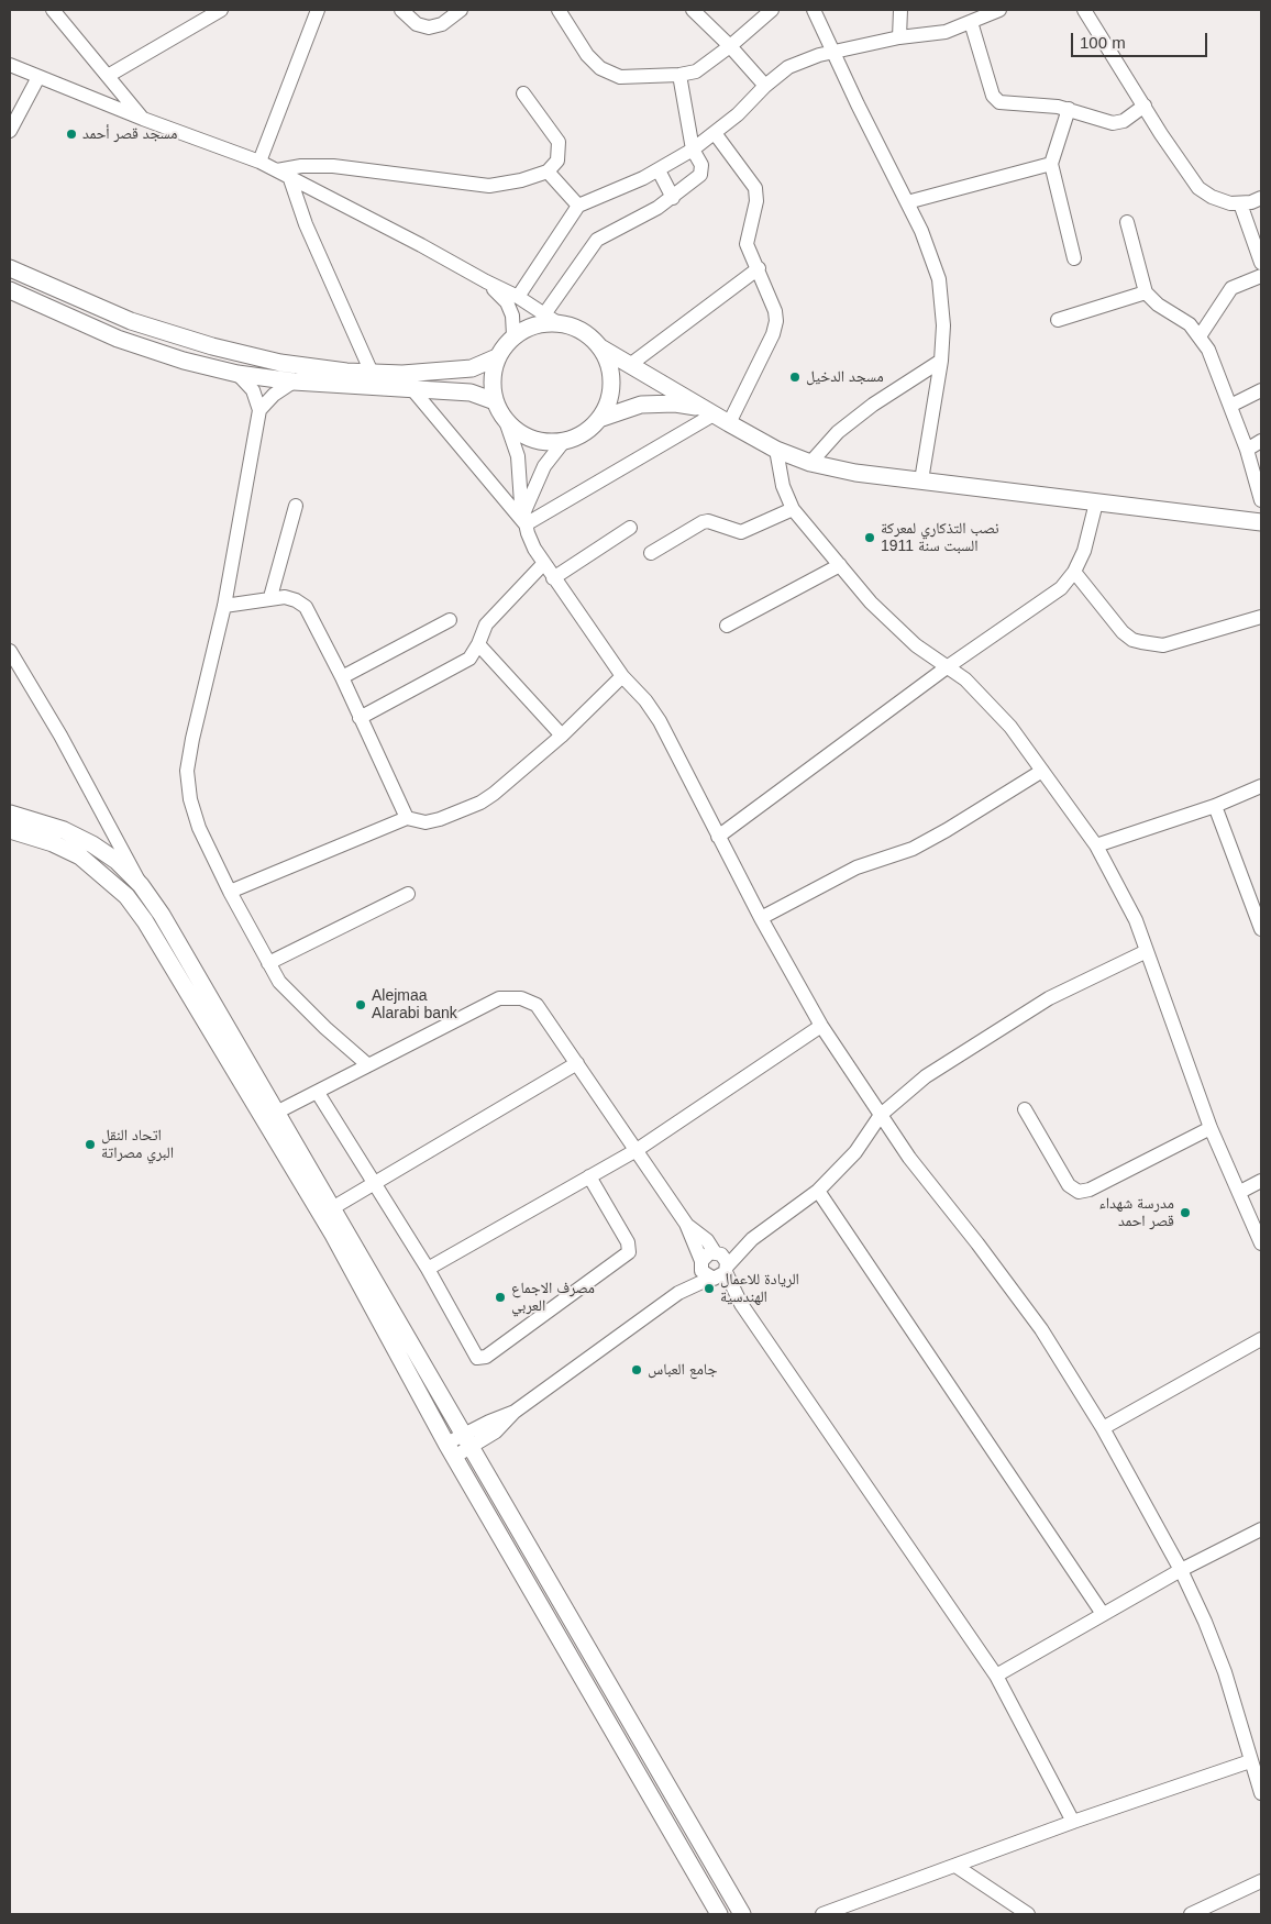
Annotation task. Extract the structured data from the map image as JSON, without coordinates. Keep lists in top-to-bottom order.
{
  "places": [
    "مسجد قصر أحمد",
    "مسجد الدخيل",
    "نصب التذكاري لمعركة السبت سنة 1911",
    "Alejmaa Alarabi bank",
    "اتحاد النقل البري مصراتة",
    "مدرسة شهداء قصر احمد",
    "الريادة للاعمال الهندسية",
    "مصرف الاجماع العربي",
    "جامع العباس"
  ],
  "scale_bar": "100 m"
}
